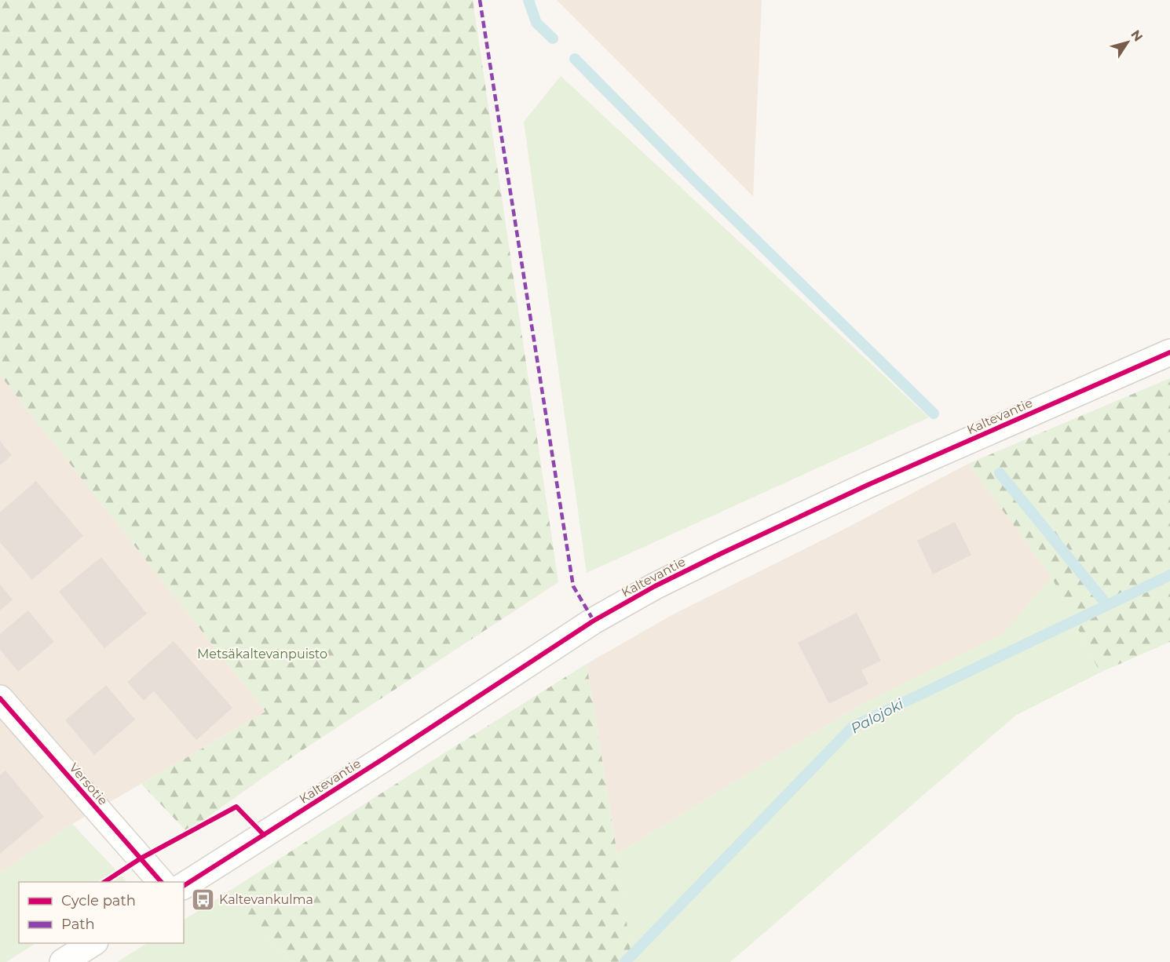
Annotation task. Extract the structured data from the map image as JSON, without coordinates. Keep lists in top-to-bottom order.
{
  "streets": {
    "street": ["Kaltevantie", "Versotie"]
  },
  "water": ["Palojoki"],
  "parks": ["Metsäkaltevanpuisto"],
  "places": {
    "bus stop": ["Kaltevankulma"]
  },
  "legend": ["Cycle path", "Path"],
  "north": "top right"
}
